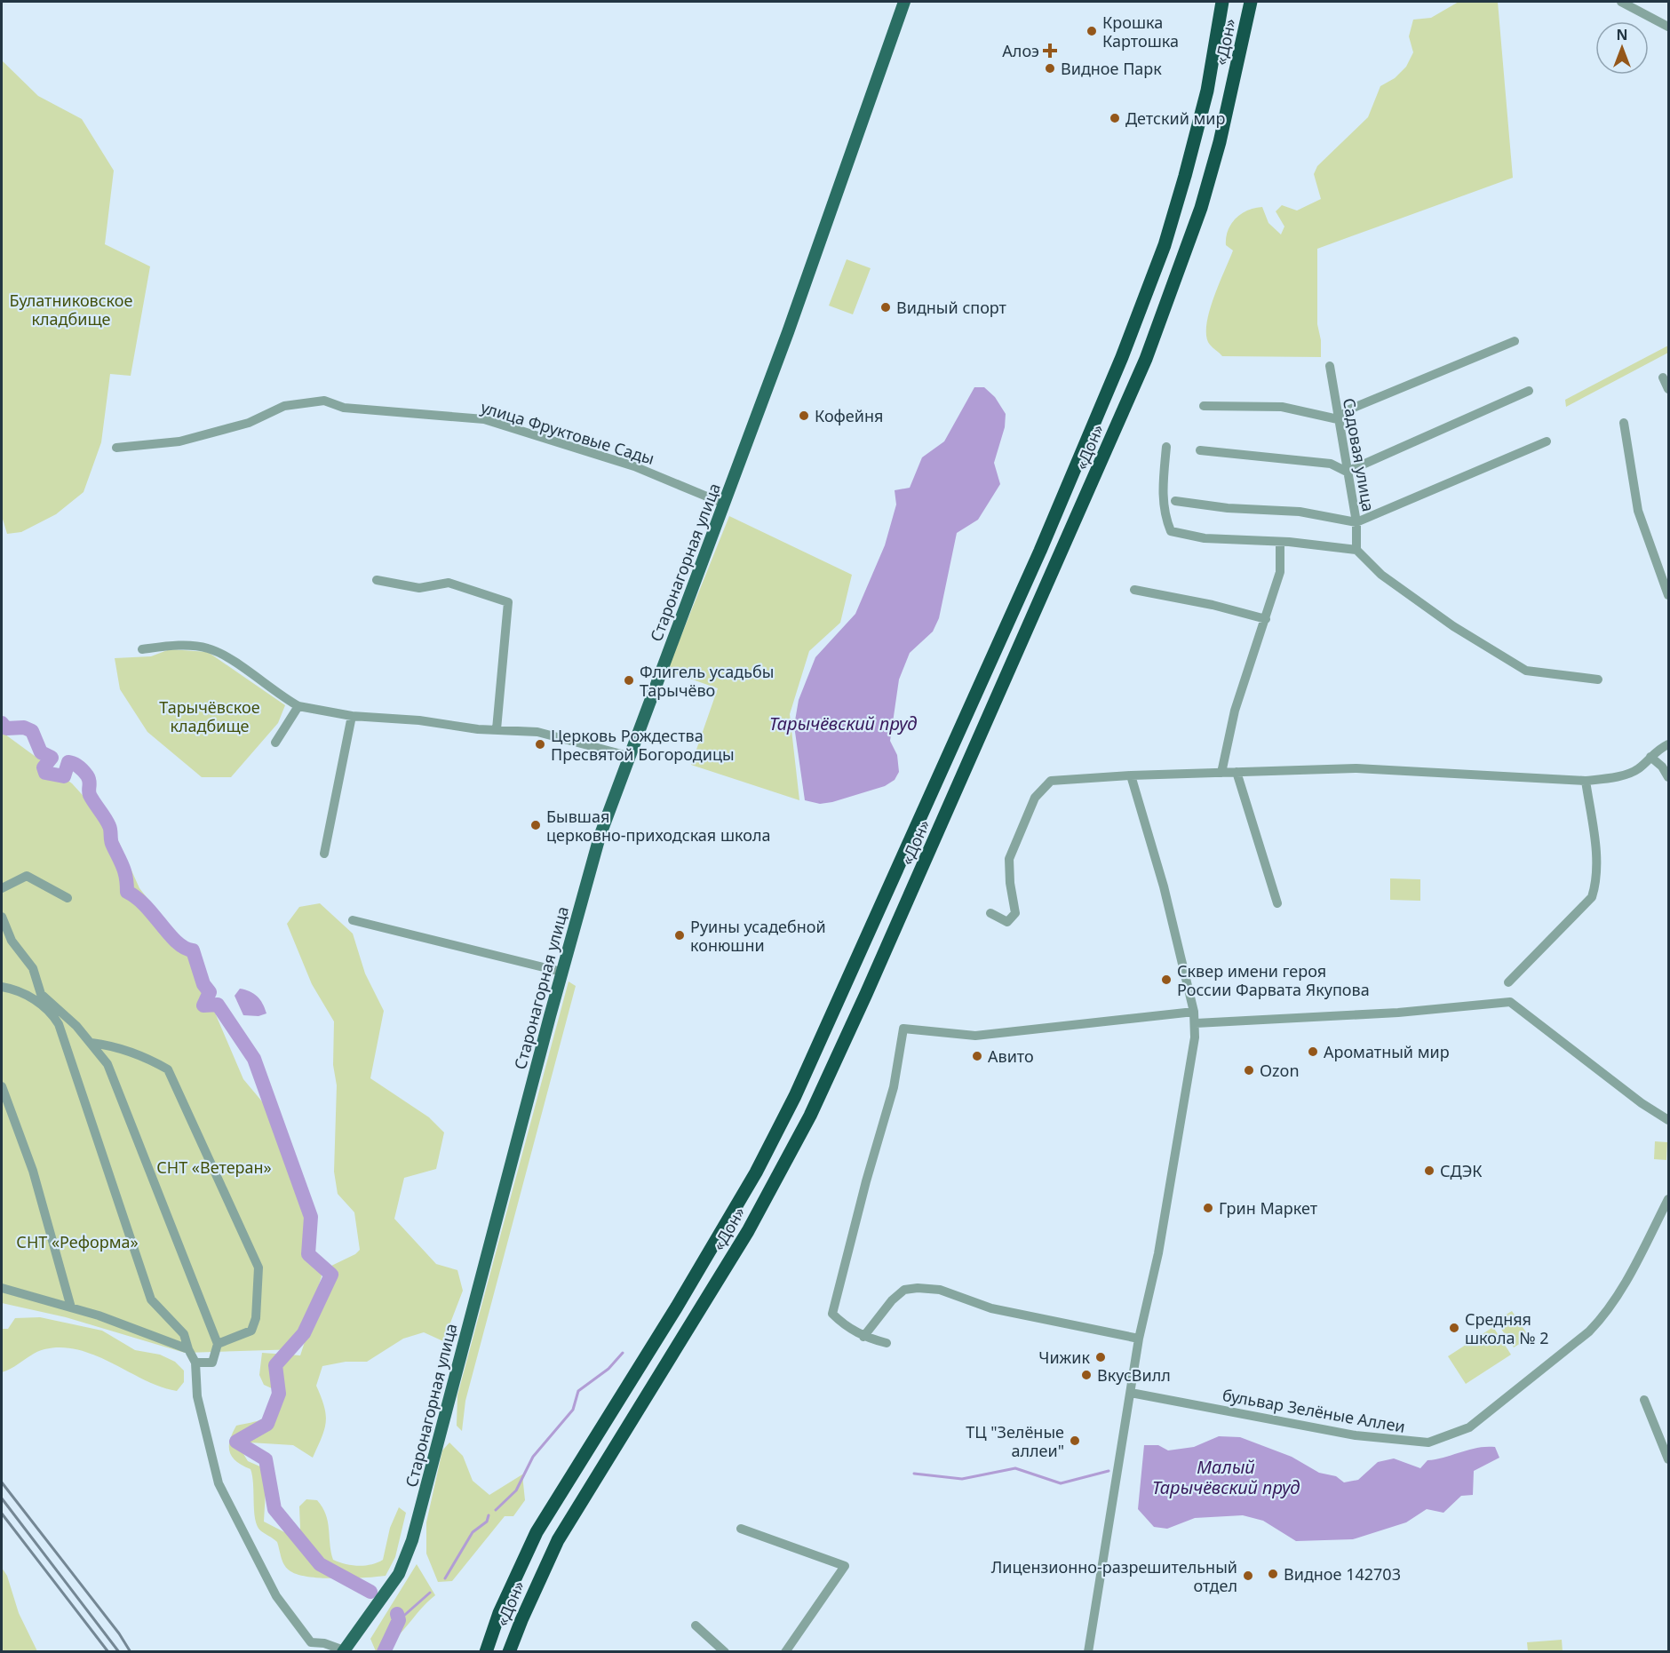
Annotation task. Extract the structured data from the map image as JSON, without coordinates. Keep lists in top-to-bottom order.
{
  "streets": {
    "highway": ["«Дон»"],
    "main road": ["Старонагорная улица"],
    "street": ["улица Фруктовые Сады", "Садовая улица", "бульвар Зелёные Аллеи"]
  },
  "crossings": [
    ["улица Фруктовые Сады", "Старонагорная улица"]
  ],
  "water": ["Тарычёвский пруд", "Малый Тарычёвский пруд"],
  "parks": [
    "Булатниковское кладбище",
    "Тарычёвское кладбище",
    "СНТ «Ветеран»",
    "СНТ «Реформа»"
  ],
  "places": {
    "other": [
      "Крошка Картошка",
      "Видное Парк",
      "Детский мир",
      "Видный спорт",
      "Кофейня",
      "Флигель усадьбы Тарычёво",
      "Церковь Рождества Пресвятой Богородицы",
      "Бывшая церковно-приходская школа",
      "Руины усадебной конюшни",
      "Сквер имени героя России Фарвата Якупова",
      "Ароматный мир",
      "Авито",
      "Ozon",
      "СДЭК",
      "Грин Маркет",
      "Средняя школа № 2",
      "Чижик",
      "ВкусВилл",
      "ТЦ \"Зелёные аллеи\"",
      "Видное 142703",
      "Лицензионно-разрешительный отдел"
    ],
    "health": ["Алоэ"]
  },
  "north": "top"
}
